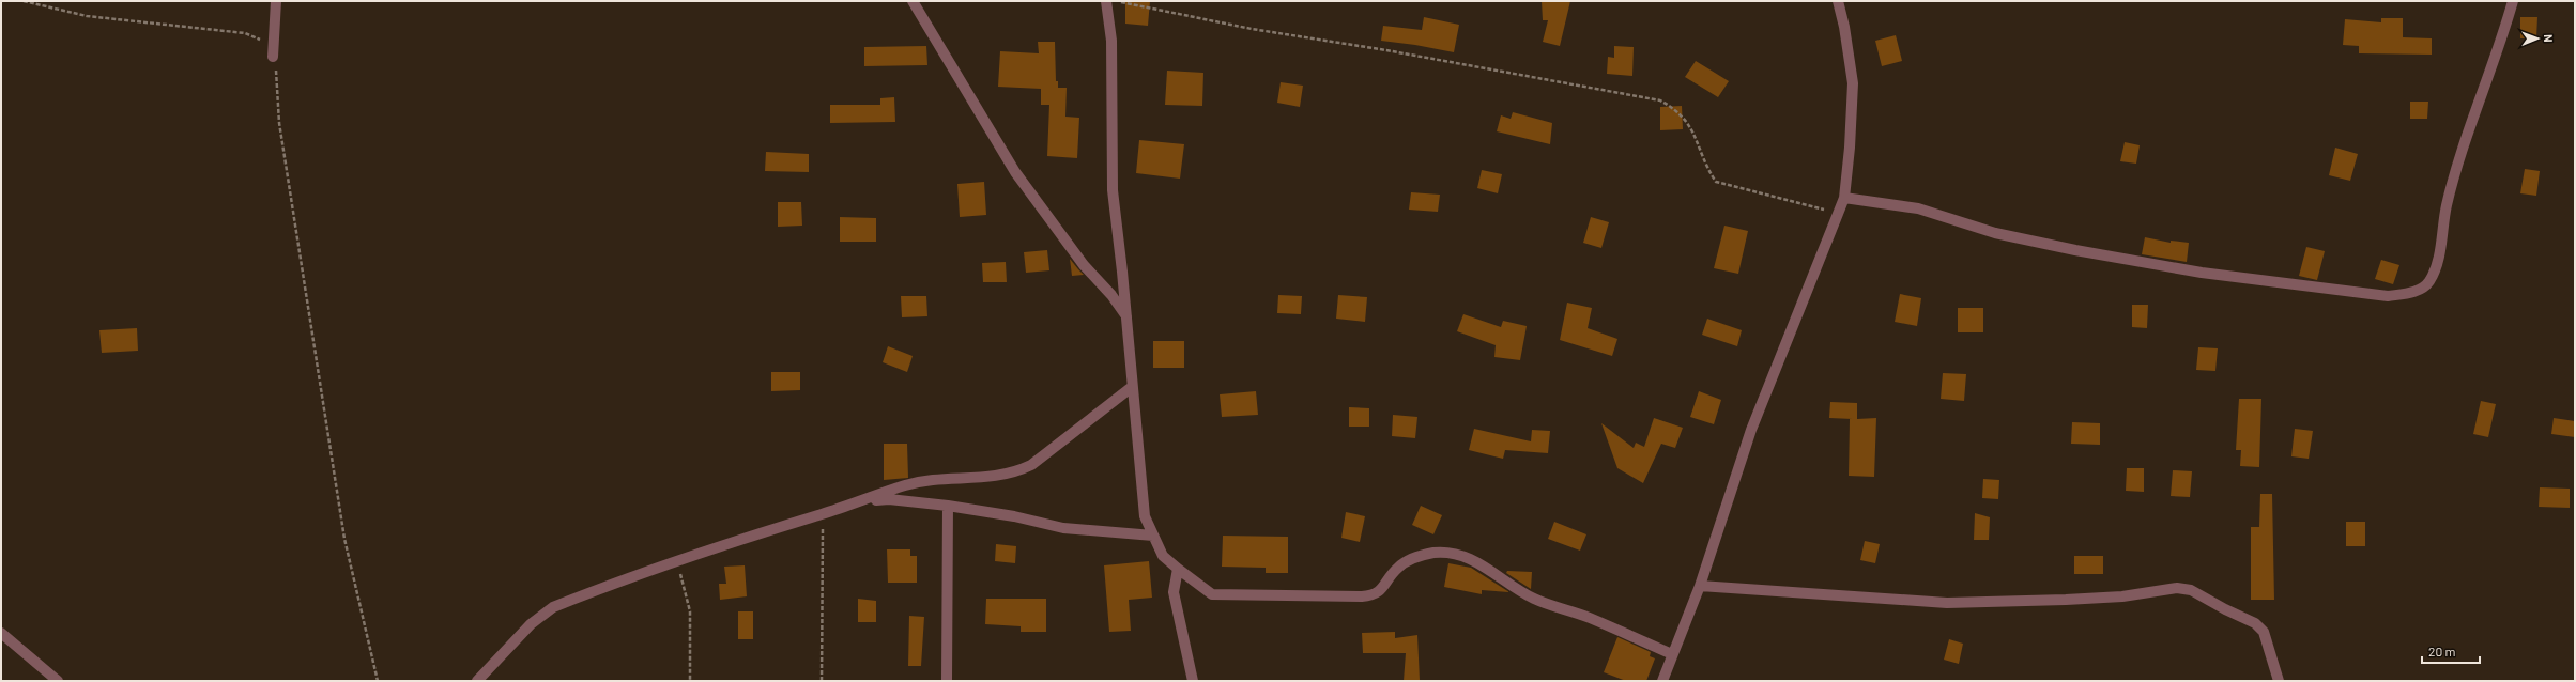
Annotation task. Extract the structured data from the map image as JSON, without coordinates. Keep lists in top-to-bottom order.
{
  "scale_bar": "20 m",
  "north": "right"
}
